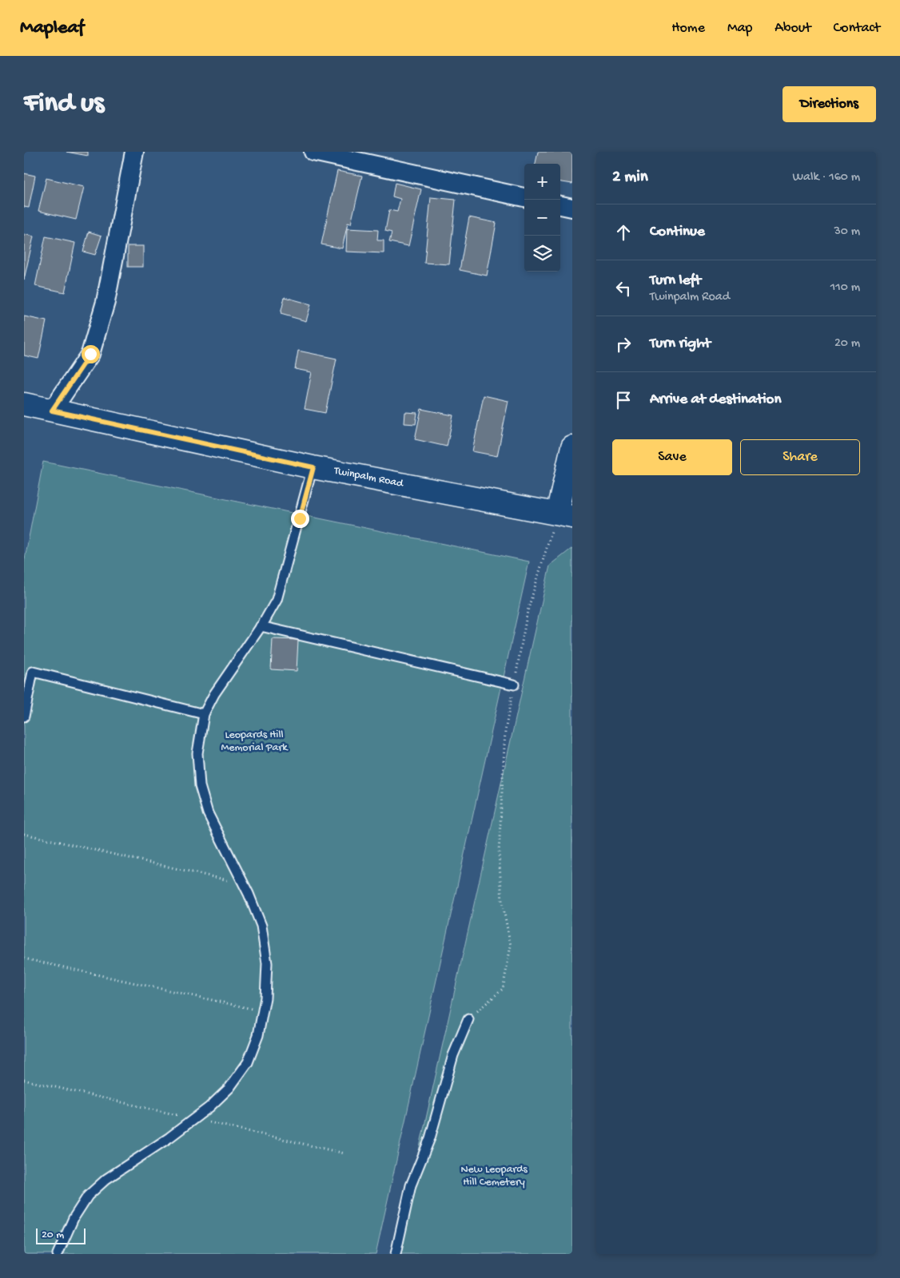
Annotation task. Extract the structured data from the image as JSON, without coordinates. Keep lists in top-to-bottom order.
{
  "streets": {
    "main road": ["Twinpalm Road"]
  },
  "parks": ["Leopards Hill Memorial Park", "New Leopards Hill Cemetery"],
  "scale_bar": "20 m",
  "page": {
    "header": "Mapleaf",
    "nav": [
      "Home",
      "Map",
      "About",
      "Contact"
    ],
    "buttons": [
      "Directions",
      ["Save", "Share"]
    ],
    "title": "Find us",
    "heading": ["2 min", "Walk · 160 m"],
    "map_buttons": ["+", "−"],
    "list": [
      ["Continue", "30 m"],
      ["Turn left", "Twinpalm Road", "110 m"],
      ["Turn right", "20 m"],
      "Arrive at destination"
    ],
    "scale": "20 m"
  }
}
